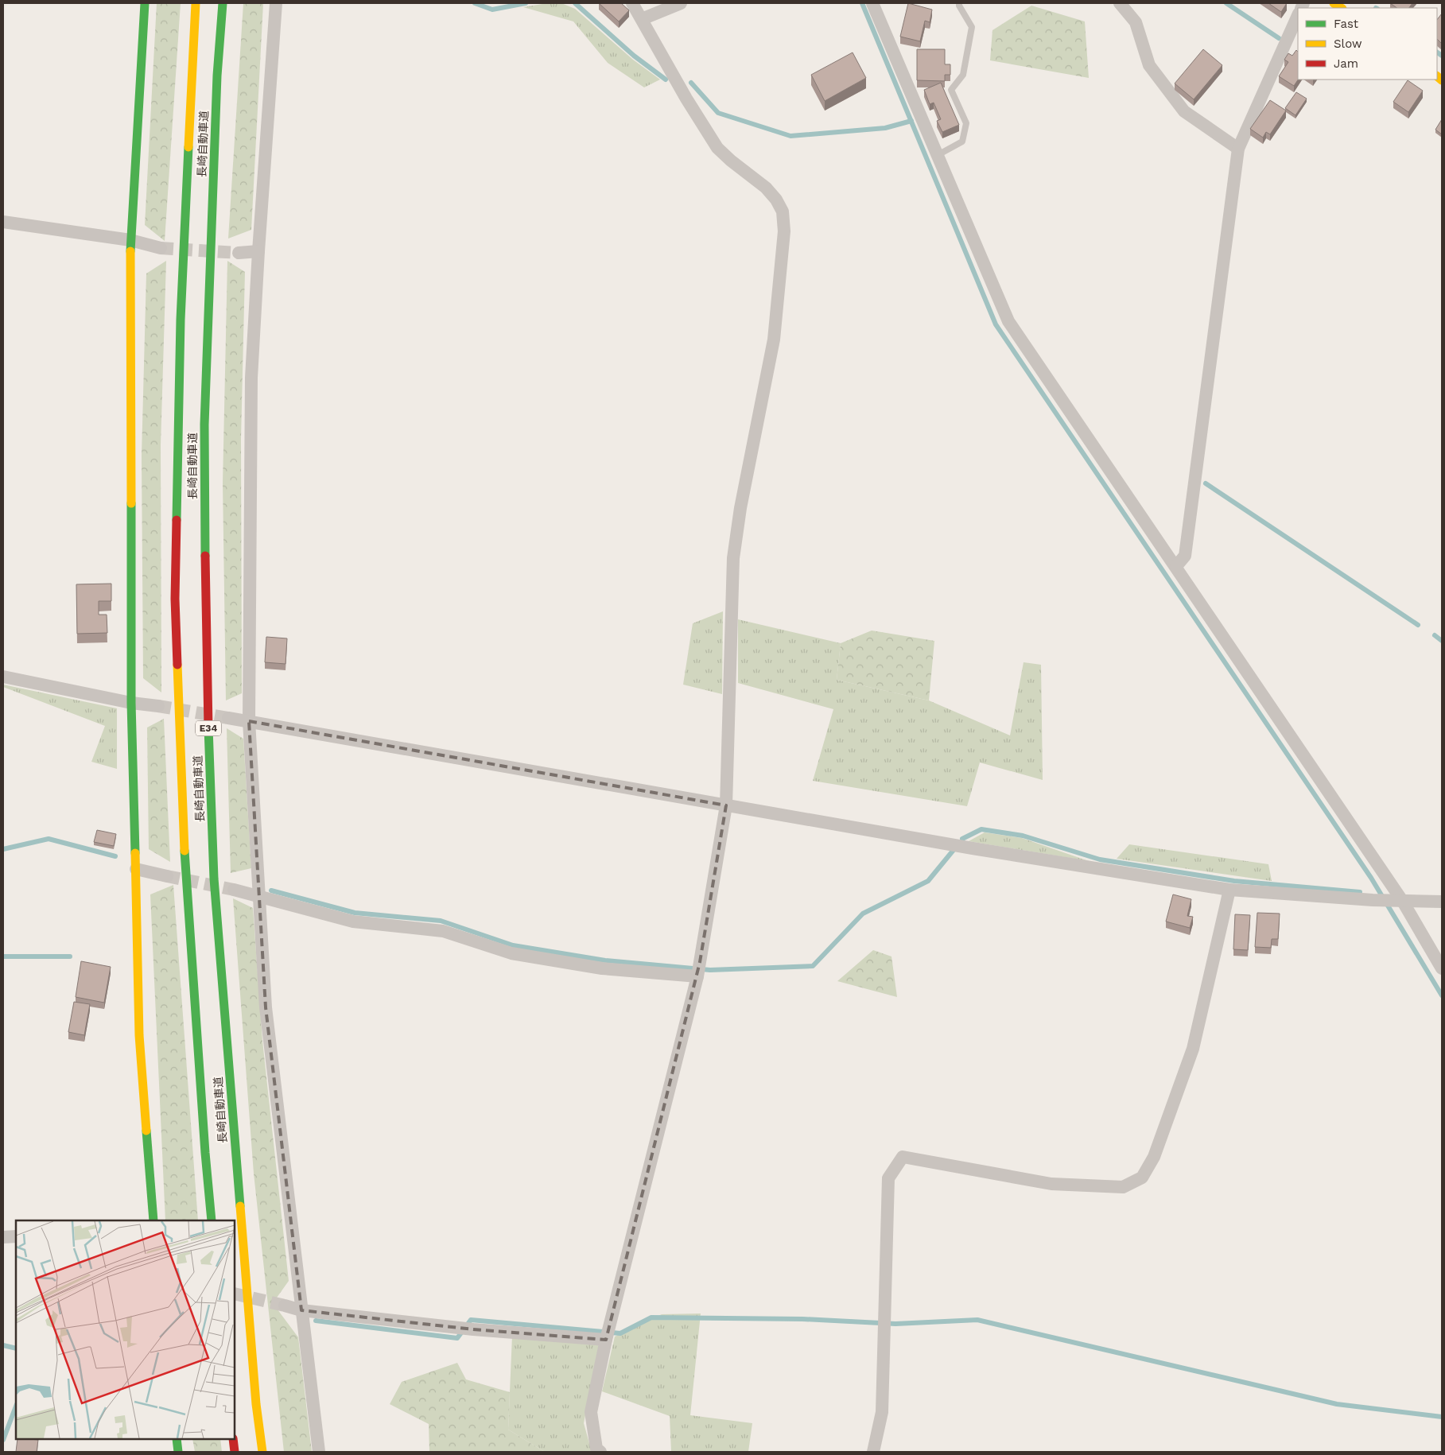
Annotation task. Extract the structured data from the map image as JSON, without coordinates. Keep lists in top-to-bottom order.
{
  "streets": {
    "main road": ["長崎自動車道", "E34"]
  },
  "legend": ["Fast", "Slow", "Jam"]
}
